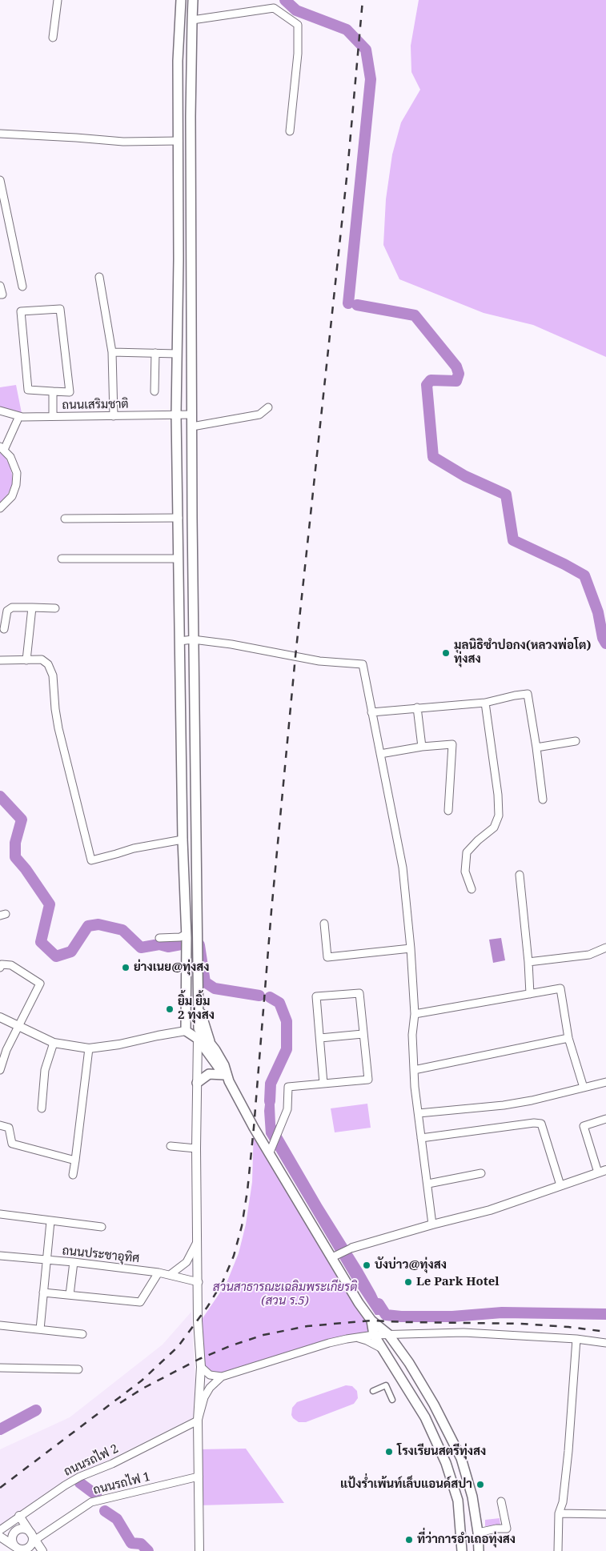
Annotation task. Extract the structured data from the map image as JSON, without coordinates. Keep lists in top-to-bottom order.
{
  "streets": {
    "street": [
      "ถนนเสริมชาติ",
      "ถนนประชาอุทิศ",
      "ถนนรถไฟ 2",
      "ถนนรถไฟ 1"
    ]
  },
  "parks": ["สวนสาธารณะเฉลิมพระเกียรติ (สวน ร.5)"],
  "places": [
    "มูลนิธิซำปอกง(หลวงพ่อโต) ทุ่งสง",
    "ย่างเนย@ทุ่งสง",
    "ยิ้ม ยิ้ม 2 ทุ่งสง",
    "บังบ่าว@ทุ่งสง",
    "Le Park Hotel",
    "โรงเรียนสตรีทุ่งสง",
    "แป้งร่ำเพ้นท์เล็บแอนด์สปา",
    "ที่ว่าการอำเถอทุ่งสง"
  ]
}
